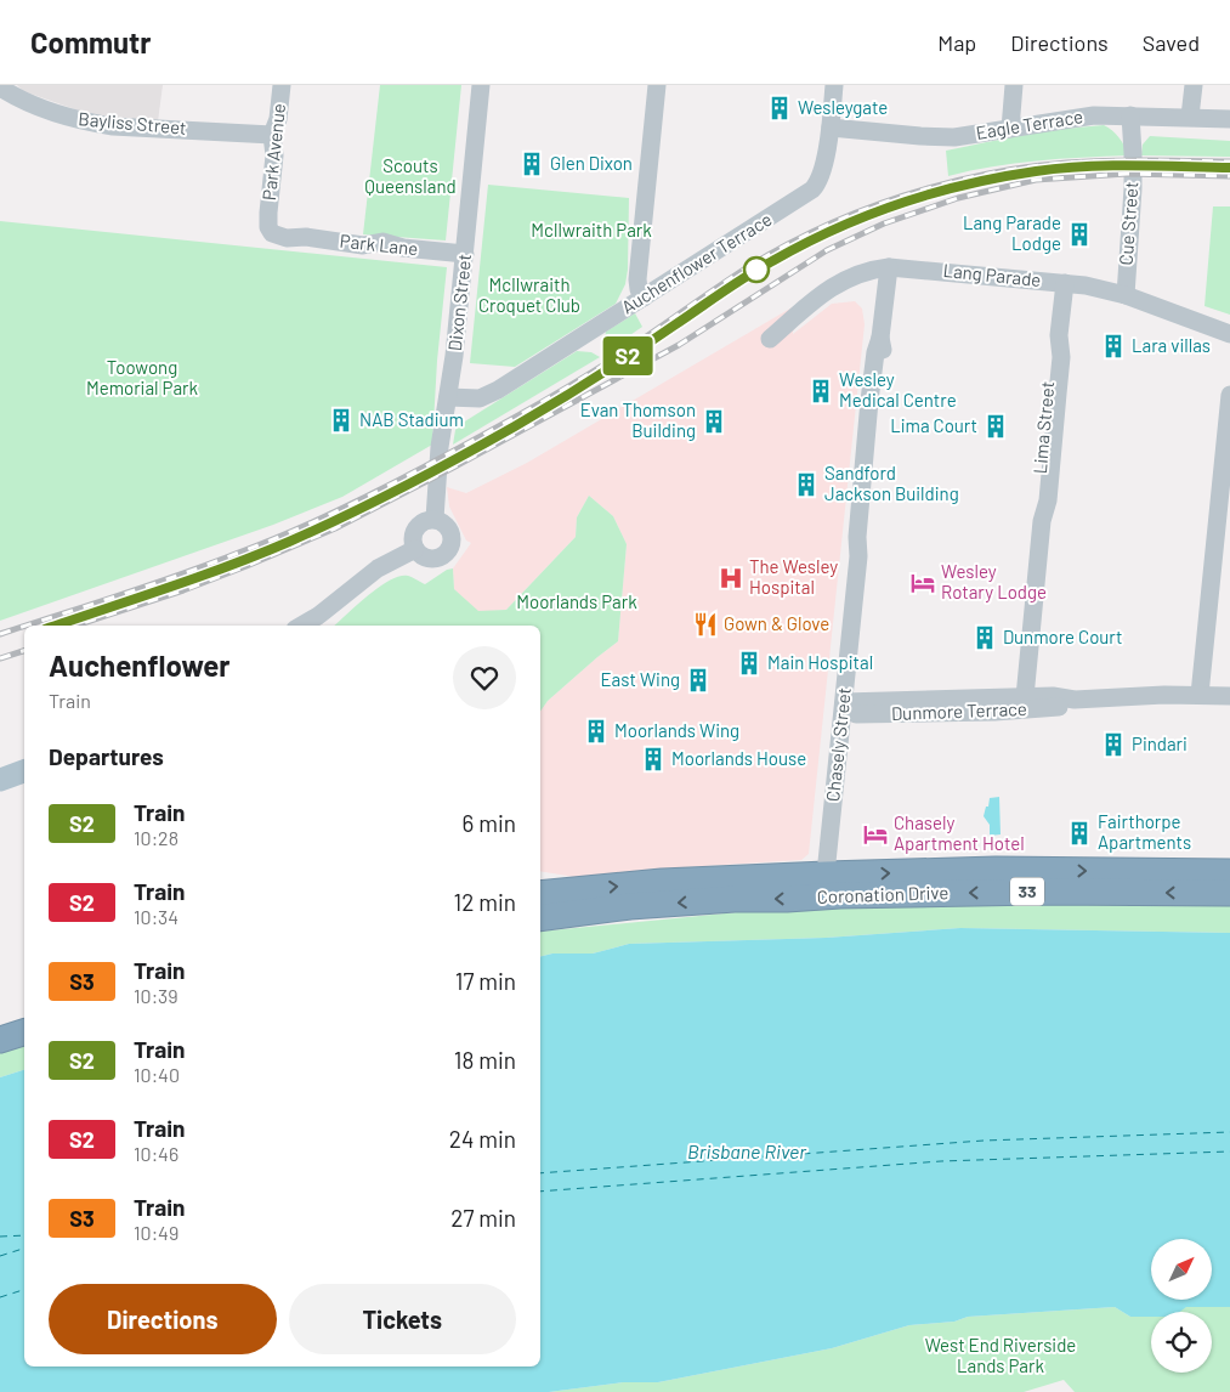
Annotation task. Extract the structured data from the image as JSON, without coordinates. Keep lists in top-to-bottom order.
{
  "streets": {
    "highway": ["33", "Coronation Drive"],
    "street": [
      "Bayliss Street",
      "Eagle Terrace",
      "Park Avenue",
      "Cue Street",
      "Park Lane",
      "Auchenflower Terrace",
      "Lang Parade",
      "Dixon Street",
      "Lima Street",
      "Dunmore Terrace",
      "Chasely Street"
    ]
  },
  "crossings": [
    ["Bayliss Street", "Park Avenue"],
    ["Eagle Terrace", "Cue Street"],
    ["Eagle Terrace", "Auchenflower Terrace"],
    ["Park Avenue", "Park Lane"],
    ["Cue Street", "Lang Parade"],
    ["Park Lane", "Dixon Street"],
    ["Auchenflower Terrace", "Dixon Street"],
    ["Lang Parade", "Lima Street"],
    ["Lang Parade", "Chasely Street"],
    ["Lima Street", "Dunmore Terrace"],
    ["Dunmore Terrace", "Chasely Street"],
    ["Chasely Street", "Coronation Drive"]
  ],
  "water": ["Brisbane River"],
  "parks": [
    "Scouts Queensland",
    "McIlwraith Park",
    "McIlwraith Croquet Club",
    "Toowong Memorial Park",
    "Moorlands Park",
    "West End Riverside Lands Park"
  ],
  "places": {
    "building": [
      "Wesleygate",
      "Glen Dixon",
      "Lang Parade Lodge",
      "Lara villas",
      "Wesley Medical Centre",
      "NAB Stadium",
      "Evan Thomson Building",
      "Lima Court",
      "Sandford Jackson Building",
      "Dunmore Court",
      "Main Hospital",
      "East Wing",
      "Moorlands Wing",
      "Pindari",
      "Moorlands House",
      "Fairthorpe Apartments"
    ],
    "hospital": ["The Wesley Hospital"],
    "hotel": ["Wesley Rotary Lodge", "Chasely Apartment Hotel"],
    "restaurant": ["Gown & Glove"]
  },
  "north": "top right",
  "page": {
    "header": "Commutr",
    "nav": ["Map", "Directions", "Saved"],
    "on_map": "S2",
    "heading": [
      ["Auchenflower", "Train"],
      "Departures"
    ],
    "list": [
      {
        "mark": "S2",
        "name": "Train",
        "note": "10:28",
        "value": "6 min"
      },
      {
        "mark": "S2",
        "name": "Train",
        "note": "10:34",
        "value": "12 min"
      },
      {
        "mark": "S3",
        "name": "Train",
        "note": "10:39",
        "value": "17 min"
      },
      {
        "mark": "S2",
        "name": "Train",
        "note": "10:40",
        "value": "18 min"
      },
      {
        "mark": "S2",
        "name": "Train",
        "note": "10:46",
        "value": "24 min"
      },
      {
        "mark": "S3",
        "name": "Train",
        "note": "10:49",
        "value": "27 min"
      }
    ],
    "buttons": ["Directions", "Tickets"]
  }
}
